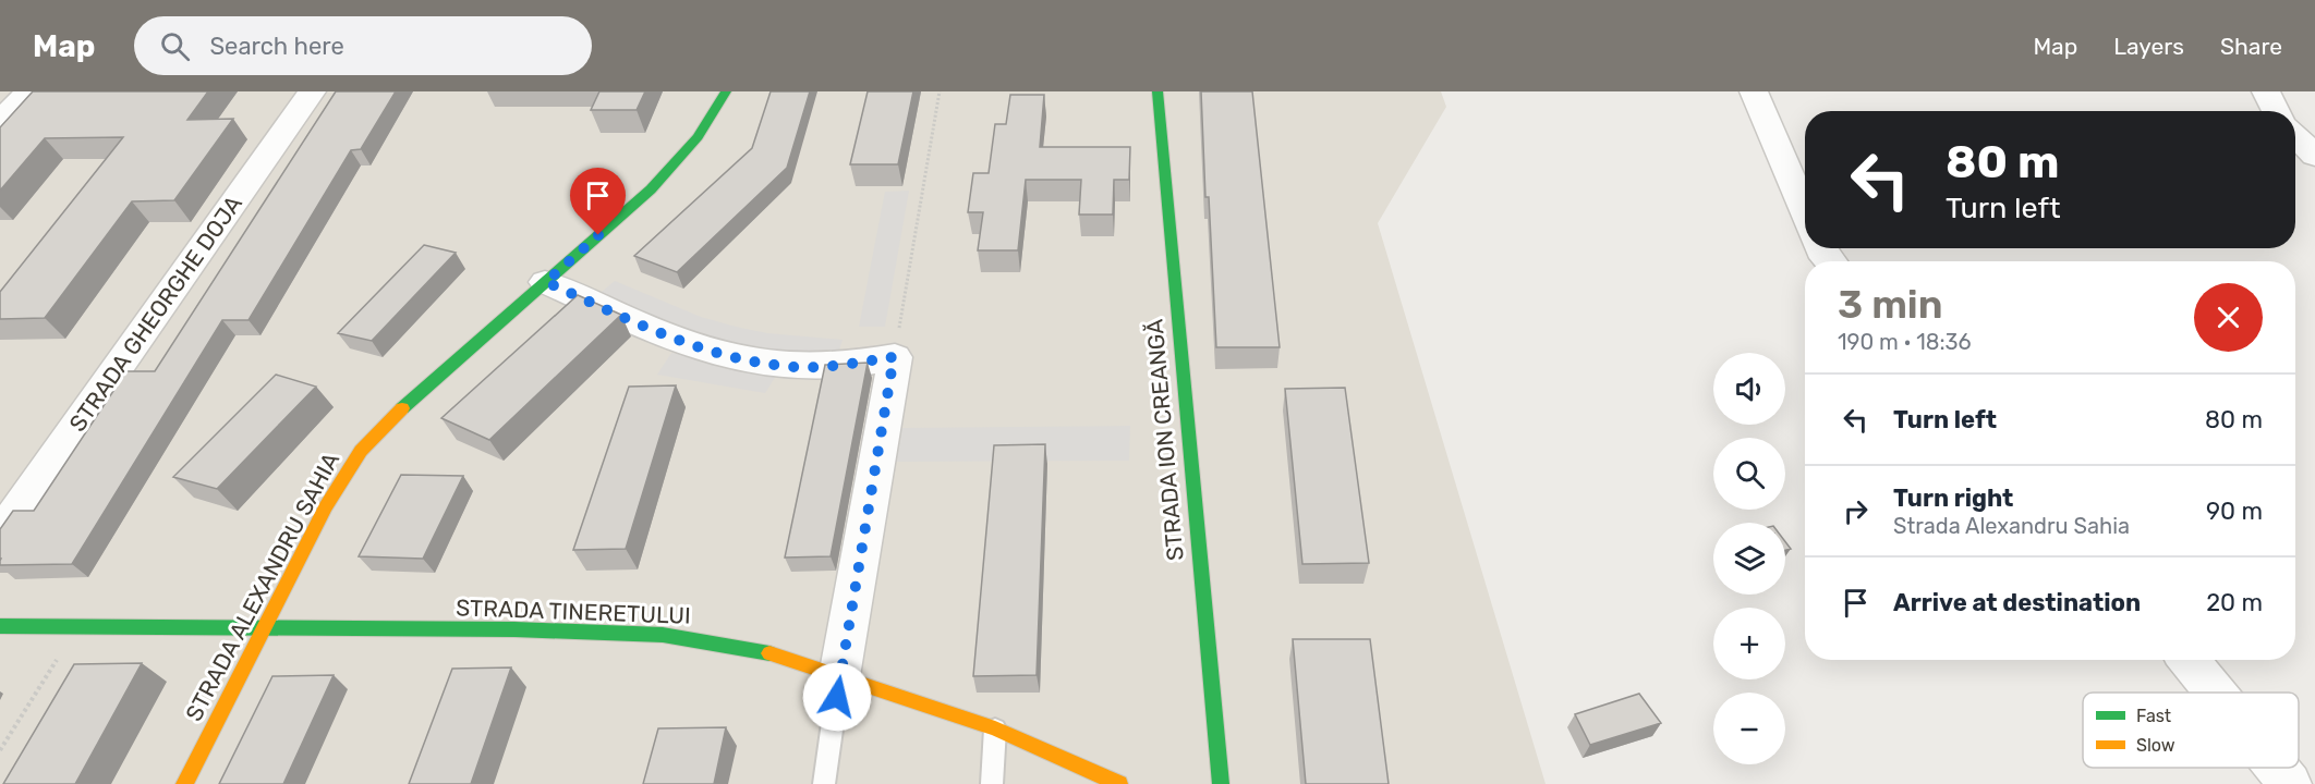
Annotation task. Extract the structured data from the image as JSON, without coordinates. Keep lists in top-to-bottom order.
{
  "streets": {
    "street": [
      "STRADA GHEORGHE DOJA",
      "STRADA ION CREANGĂ",
      "STRADA ALEXANDRU SAHIA",
      "STRADA TINERETULUI"
    ]
  },
  "crossings": [
    ["STRADA ALEXANDRU SAHIA", "STRADA TINERETULUI"]
  ],
  "legend": ["Fast", "Slow"],
  "page": {
    "header": "Map",
    "search": "Search here",
    "nav": ["Map", "Layers", "Share"],
    "turn": ["80 m", "Turn left"],
    "heading": ["3 min", "190 m · 18:36"],
    "map_buttons": ["+", "−"],
    "list": [
      {
        "name": "Turn left",
        "value": "80 m"
      },
      {
        "name": "Turn right",
        "note": "Strada Alexandru Sahia",
        "value": "90 m"
      },
      {
        "name": "Arrive at destination",
        "value": "20 m"
      }
    ]
  }
}
